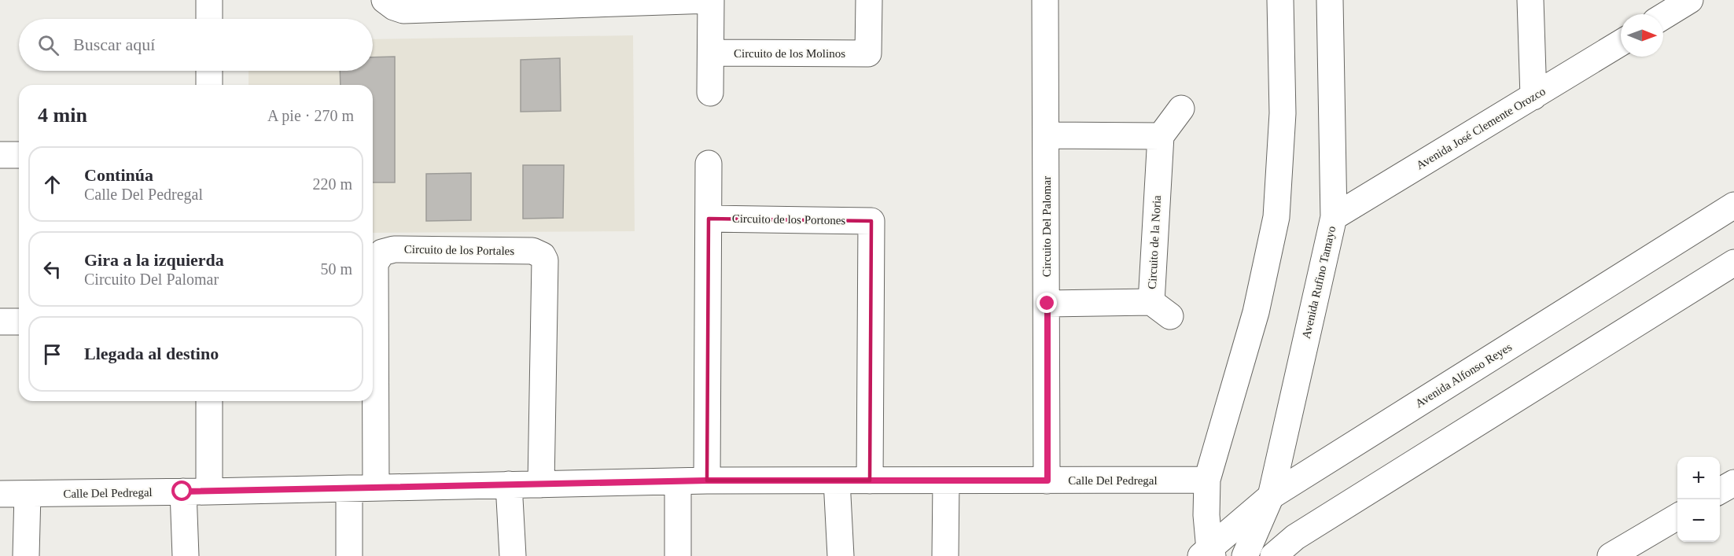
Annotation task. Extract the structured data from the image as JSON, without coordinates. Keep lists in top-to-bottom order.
{
  "streets": {
    "street": [
      "Circuito de los Molinos",
      "Avenida José Clemente Orozco",
      "Circuito de los Portones",
      "Circuito Del Palomar",
      "Circuito de la Noria",
      "Circuito de los Portales",
      "Avenida Rufino Tamayo",
      "Avenida Alfonso Reyes",
      "Calle Del Pedregal"
    ]
  },
  "crossings": [
    ["Avenida José Clemente Orozco", "Avenida Rufino Tamayo"],
    ["Circuito de los Portones", "Calle Del Pedregal"],
    ["Circuito Del Palomar", "Circuito de la Noria"],
    ["Circuito Del Palomar", "Calle Del Pedregal"],
    ["Circuito de los Portales", "Calle Del Pedregal"],
    ["Avenida Rufino Tamayo", "Avenida Alfonso Reyes"]
  ],
  "north": "right",
  "page": {
    "search": "Buscar aquí",
    "heading": ["4 min", "A pie · 270 m"],
    "list": [
      ["Continúa", "Calle Del Pedregal", "220 m"],
      ["Gira a la izquierda", "Circuito Del Palomar", "50 m"],
      "Llegada al destino"
    ],
    "map_buttons": ["+", "−"]
  }
}
